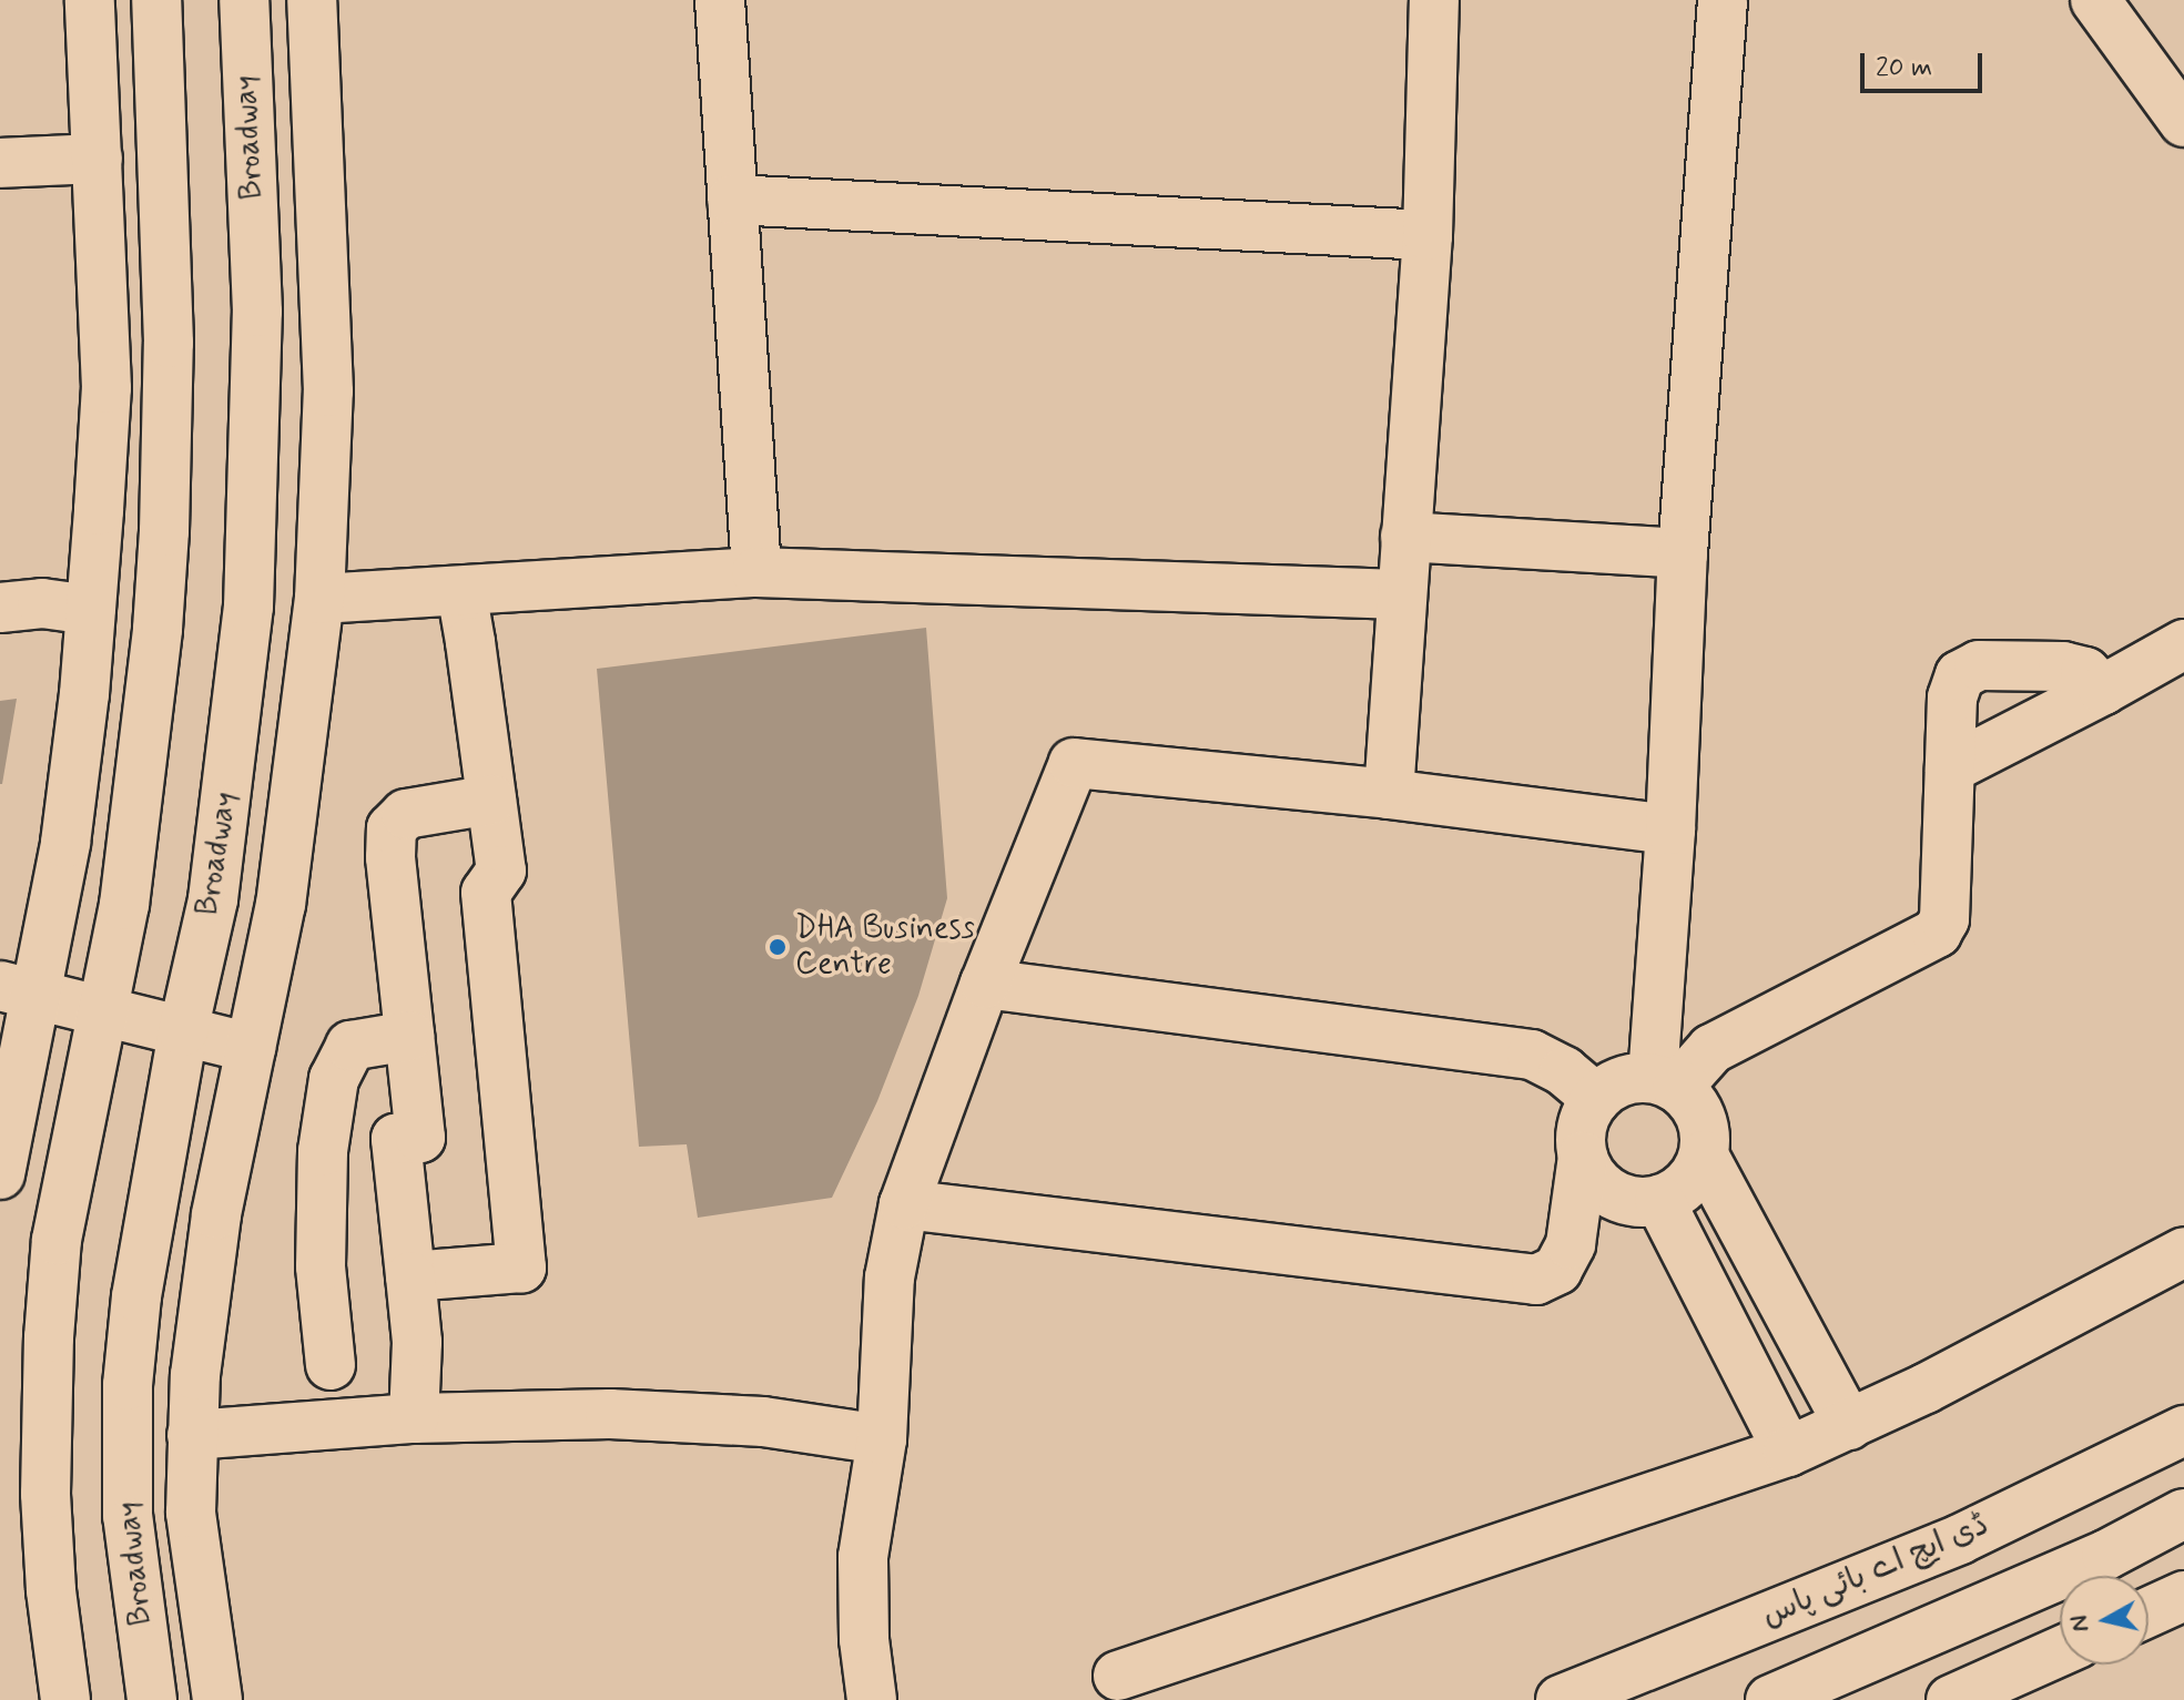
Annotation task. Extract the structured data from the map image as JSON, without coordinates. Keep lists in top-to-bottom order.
{
  "streets": {
    "main road": ["Broadway", "ڈی ایچ اے بائی پاس"]
  },
  "places": ["DHA Business Centre"],
  "scale_bar": "20 m",
  "north": "left"
}
